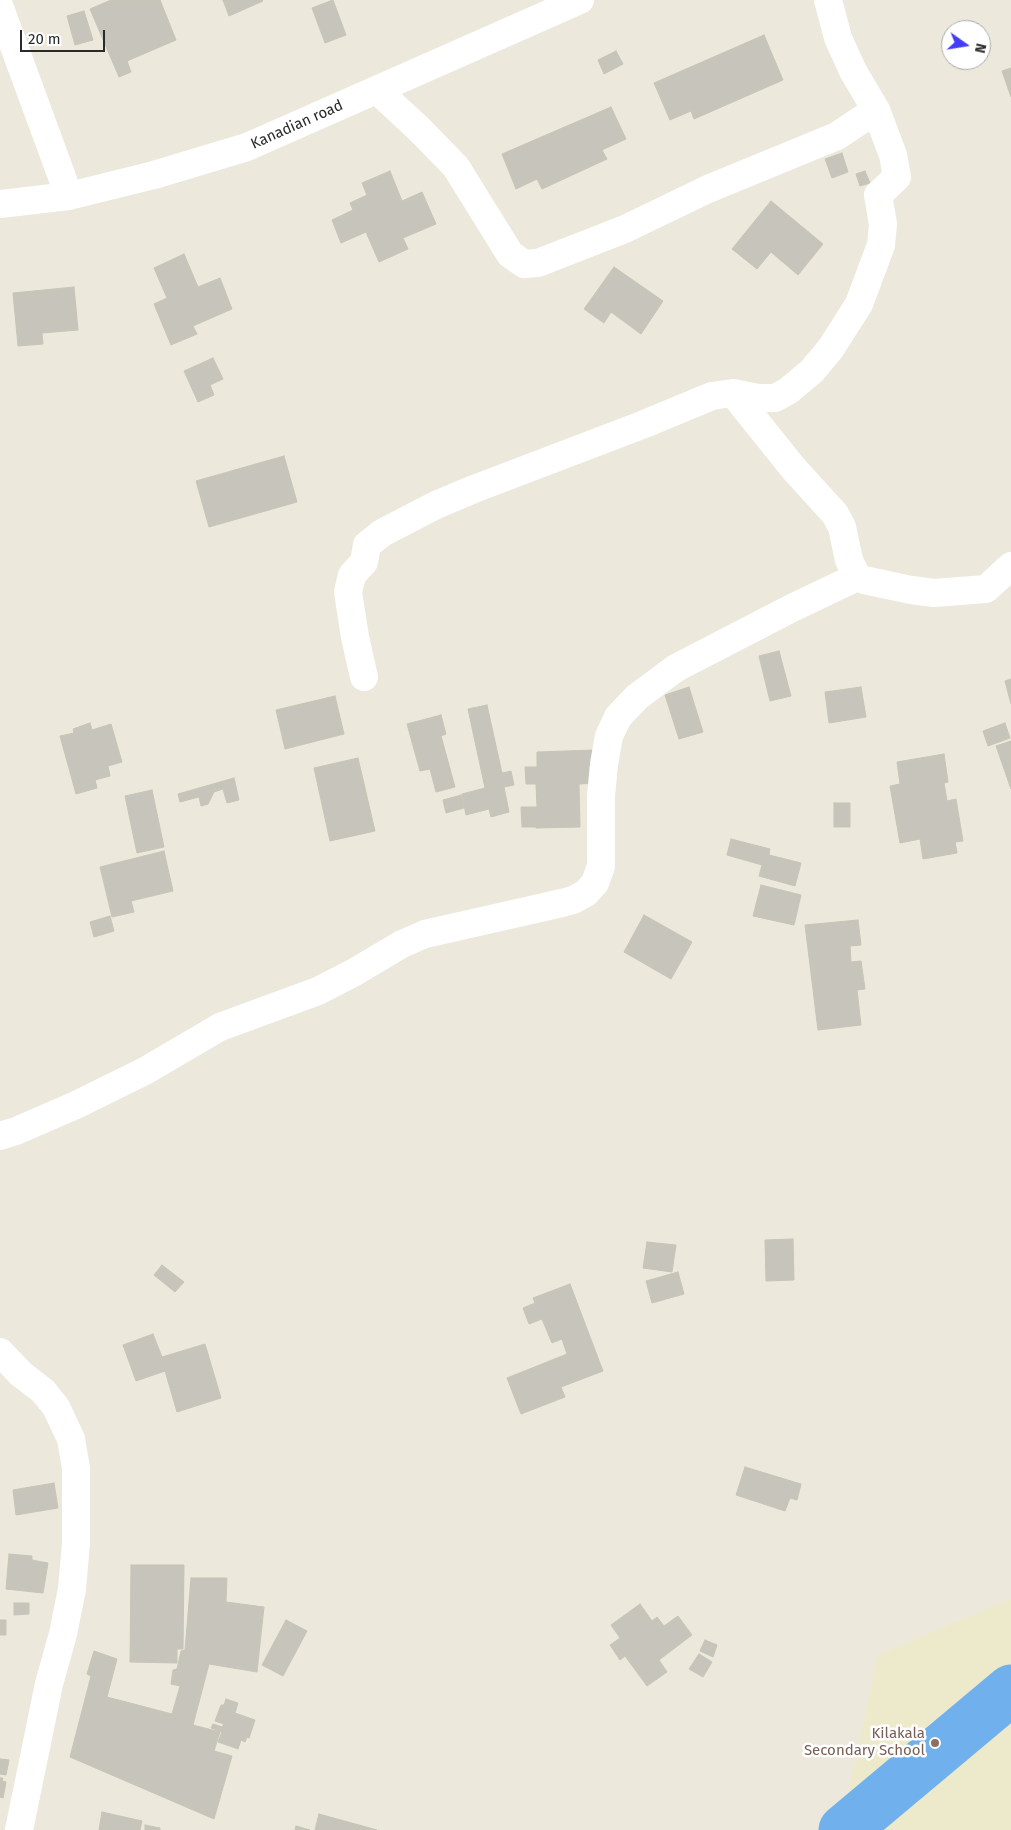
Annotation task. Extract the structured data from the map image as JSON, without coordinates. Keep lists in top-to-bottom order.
{
  "streets": {
    "street": ["Kanadian road"]
  },
  "places": ["Kilakala Secondary School"],
  "scale_bar": "20 m",
  "north": "right"
}
